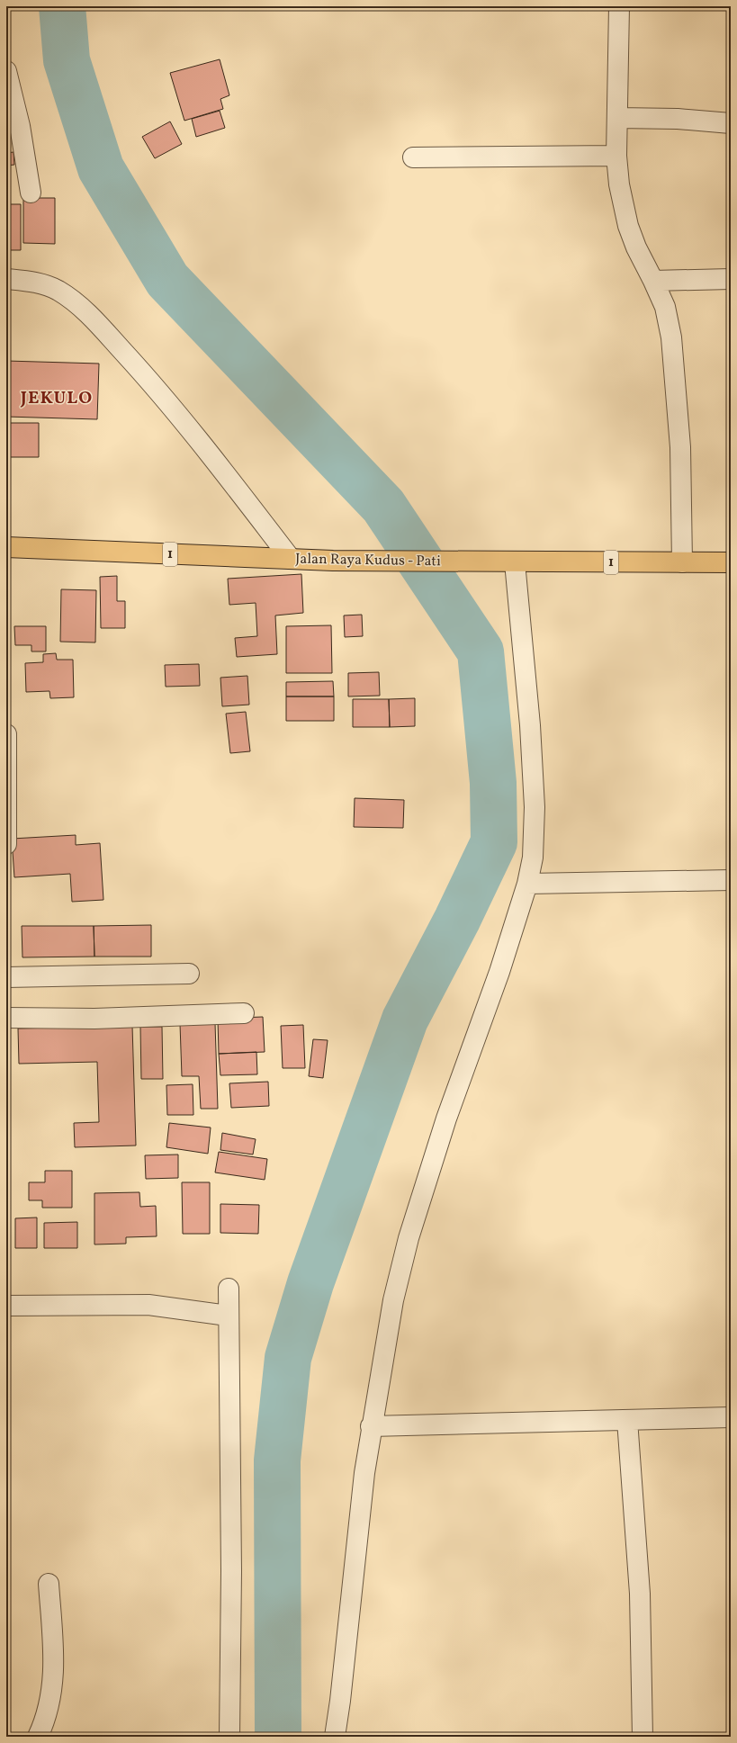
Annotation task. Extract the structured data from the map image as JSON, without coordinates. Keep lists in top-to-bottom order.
{
  "streets": {
    "highway": ["1", "Jalan Raya Kudus - Pati"]
  },
  "districts": ["JEKULO"]
}
